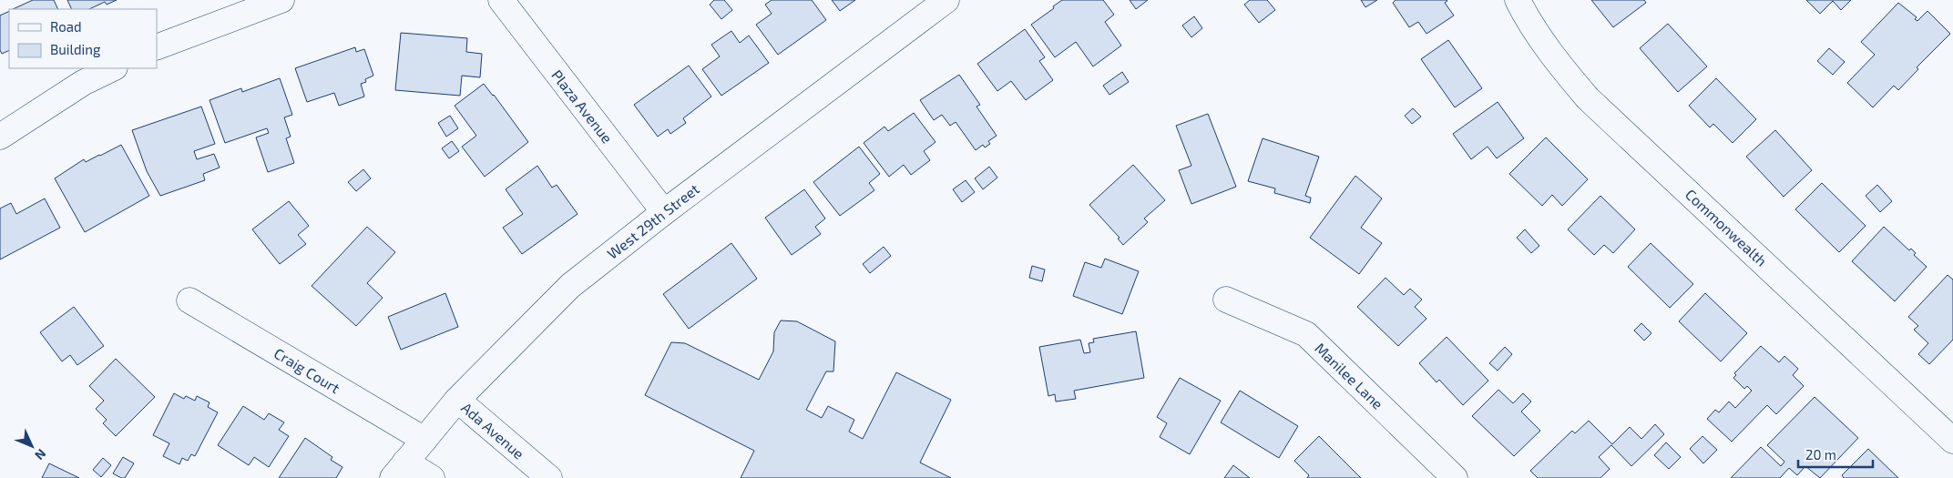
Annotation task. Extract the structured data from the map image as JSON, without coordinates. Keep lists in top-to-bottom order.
{
  "streets": {
    "street": [
      "Plaza Avenue",
      "West 29th Street",
      "Commonwealth",
      "Craig Court",
      "Manilee Lane",
      "Ada Avenue"
    ]
  },
  "crossings": [
    ["Plaza Avenue", "West 29th Street"],
    ["West 29th Street", "Craig Court"],
    ["West 29th Street", "Ada Avenue"]
  ],
  "legend": ["Road", "Building"],
  "scale_bar": "20 m",
  "north": "bottom right"
}
